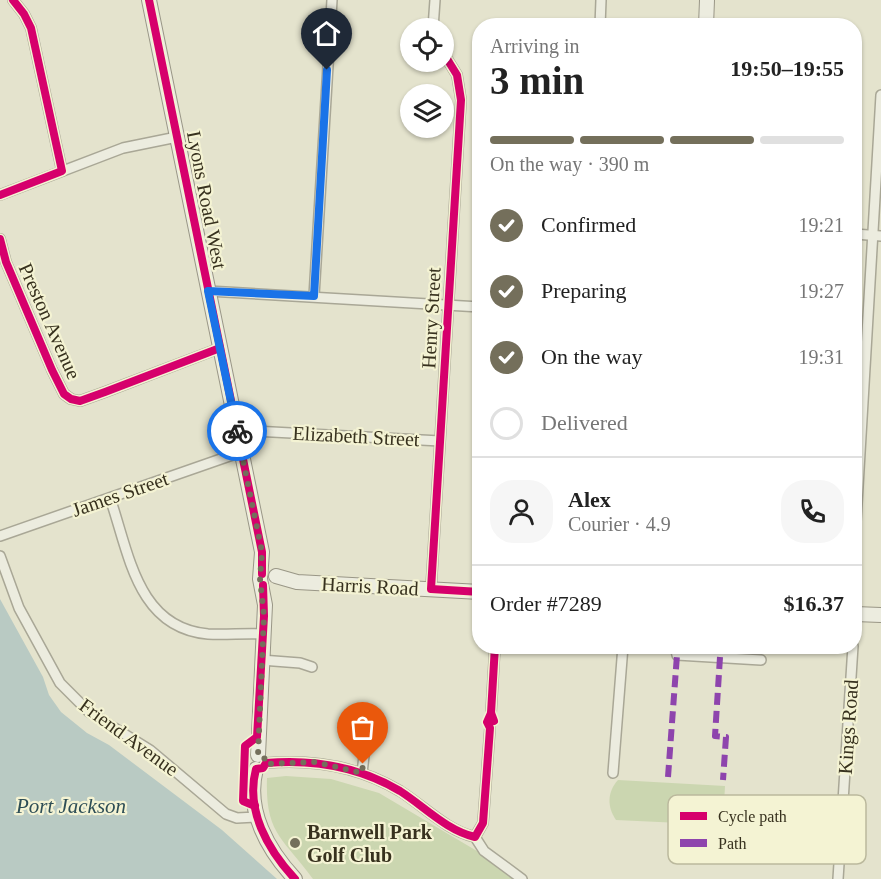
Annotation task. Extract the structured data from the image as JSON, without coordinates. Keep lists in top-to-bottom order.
{
  "streets": {
    "main road": ["Lyons Road West", "Harris Road"],
    "street": [
      "Henry Street",
      "Preston Avenue",
      "Elizabeth Street",
      "James Street",
      "Kings Road",
      "Friend Avenue"
    ]
  },
  "crossings": [
    ["Lyons Road West", "Preston Avenue"],
    ["Lyons Road West", "Elizabeth Street"],
    ["Lyons Road West", "James Street"],
    ["Lyons Road West", "Harris Road"],
    ["Henry Street", "Elizabeth Street"],
    ["Henry Street", "Harris Road"]
  ],
  "water": ["Port Jackson"],
  "places": ["Barnwell Park Golf Club"],
  "legend": ["Cycle path", "Path"],
  "page": {
    "heading": ["3 min", "Arriving in", "19:50–19:55"],
    "panel": [
      "Alex",
      "Courier · 4.9",
      "Order #7289",
      "$16.37"
    ],
    "bar": "On the way · 390 m",
    "list": [
      ["Confirmed", "19:21"],
      ["Preparing", "19:27"],
      ["On the way", "19:31"],
      "Delivered"
    ]
  }
}
